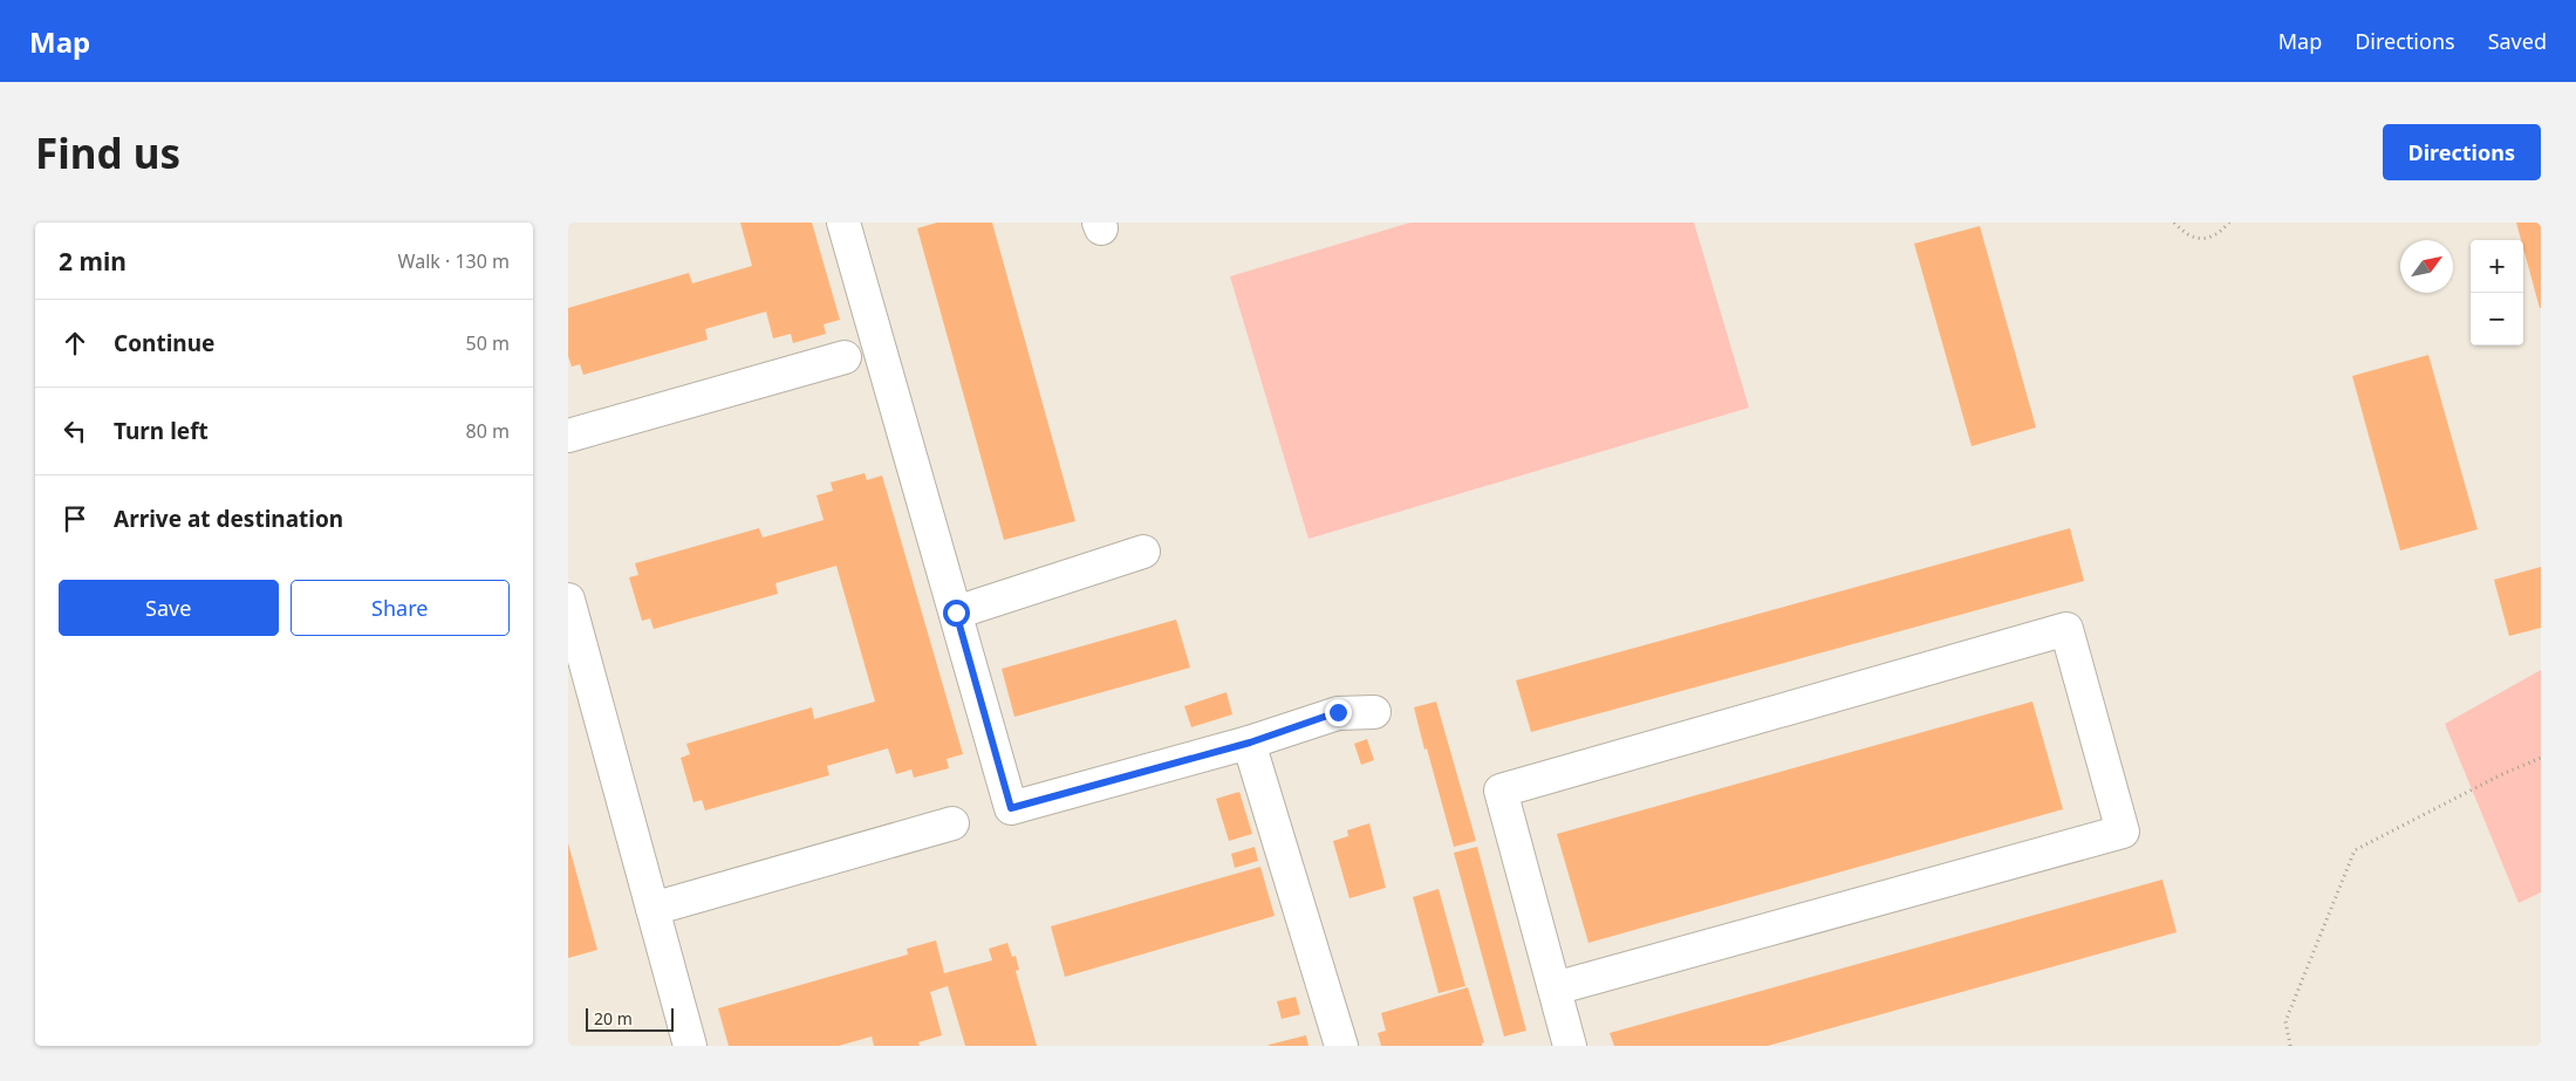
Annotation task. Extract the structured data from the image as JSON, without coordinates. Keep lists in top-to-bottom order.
{
  "scale_bar": "20 m",
  "north": "top right",
  "page": {
    "header": "Map",
    "nav": ["Map", "Directions", "Saved"],
    "buttons": [
      "Directions",
      ["Save", "Share"]
    ],
    "title": "Find us",
    "heading": ["2 min", "Walk · 130 m"],
    "map_buttons": ["+", "−"],
    "list": [
      ["Continue", "50 m"],
      ["Turn left", "80 m"],
      "Arrive at destination"
    ],
    "scale": "20 m"
  }
}
